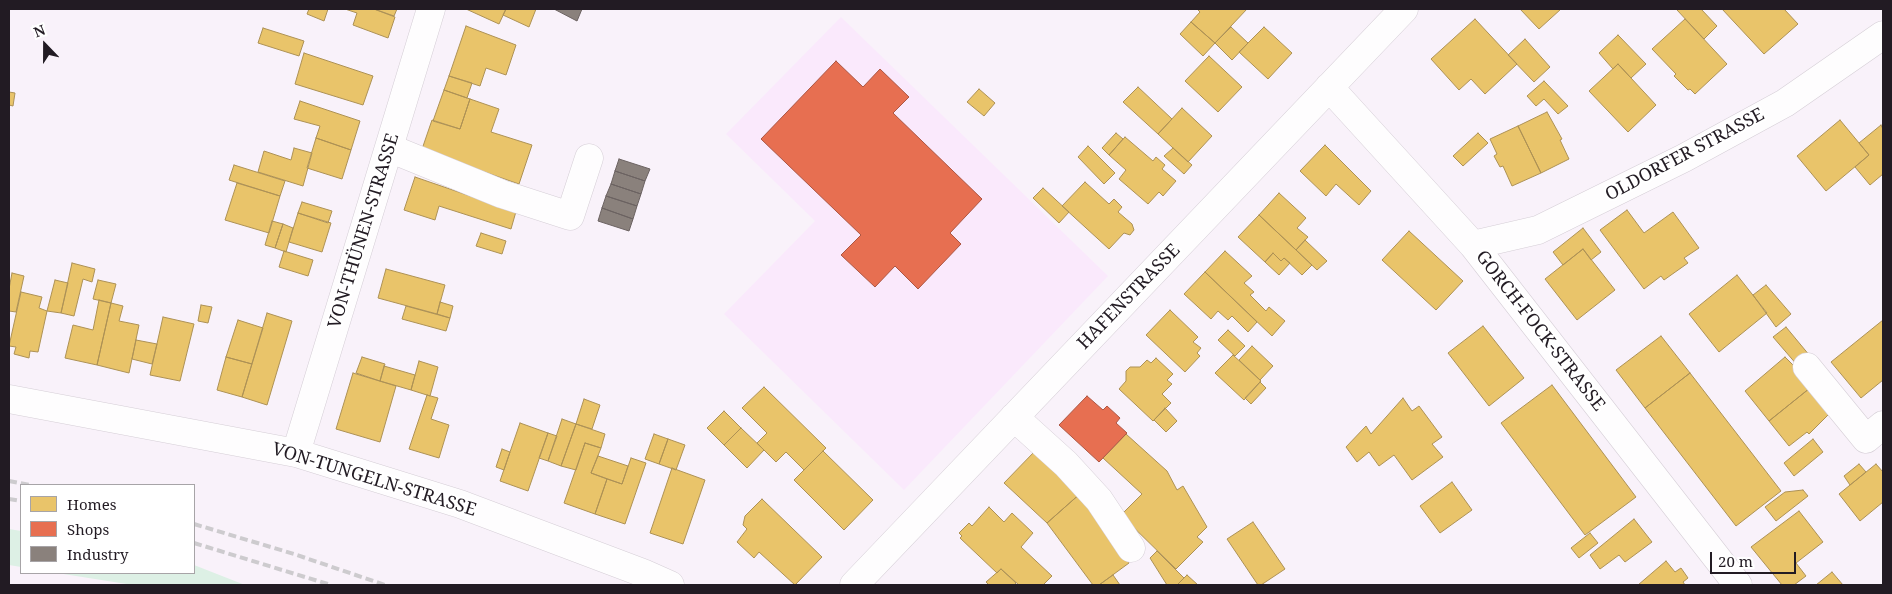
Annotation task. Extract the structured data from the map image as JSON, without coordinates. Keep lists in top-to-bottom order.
{
  "streets": {
    "street": [
      "OLDORFER STRASSE",
      "VON-THÜNEN-STRASSE",
      "HAFENSTRASSE",
      "GORCH-FOCK-STRASSE",
      "VON-TUNGELN-STRASSE"
    ]
  },
  "crossings": [
    ["OLDORFER STRASSE", "GORCH-FOCK-STRASSE"],
    ["VON-THÜNEN-STRASSE", "VON-TUNGELN-STRASSE"],
    ["HAFENSTRASSE", "GORCH-FOCK-STRASSE"]
  ],
  "legend": ["Homes", "Shops", "Industry"],
  "scale_bar": "20 m",
  "north": "top"
}
